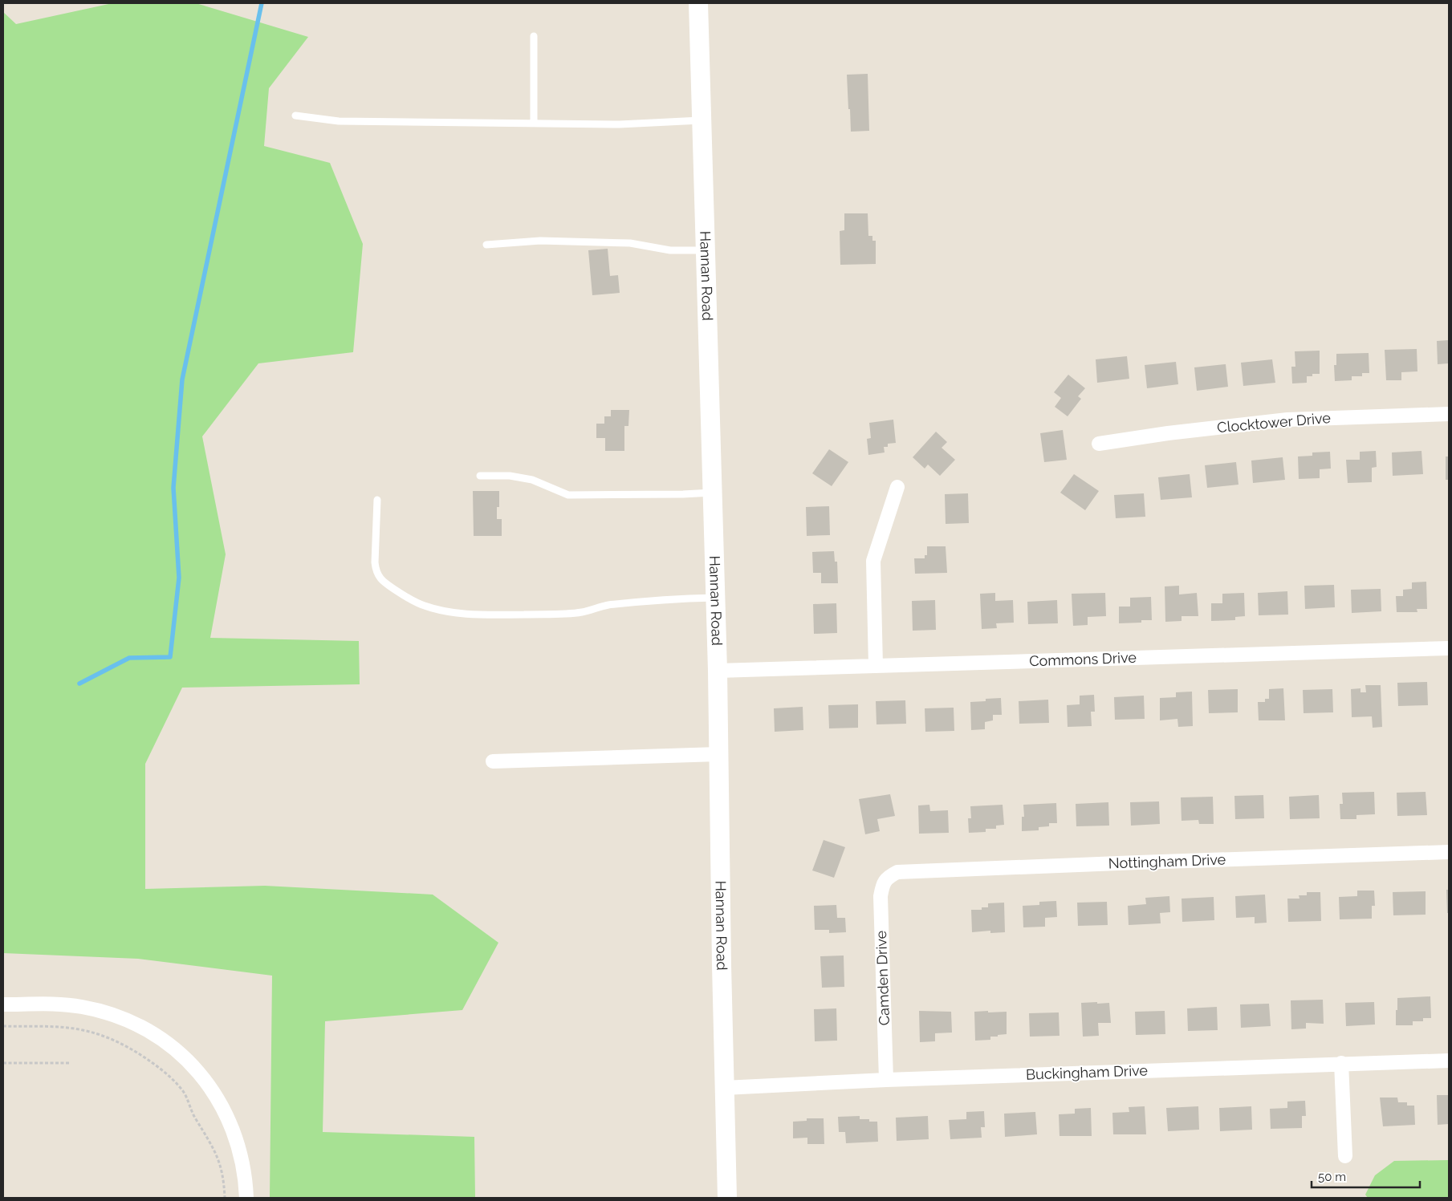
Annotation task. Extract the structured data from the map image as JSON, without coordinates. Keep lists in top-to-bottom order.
{
  "streets": {
    "street": [
      "Hannan Road",
      "Clocktower Drive",
      "Commons Drive",
      "Nottingham Drive",
      "Camden Drive",
      "Buckingham Drive"
    ]
  },
  "crossings": [
    ["Hannan Road", "Commons Drive"],
    ["Hannan Road", "Buckingham Drive"],
    ["Nottingham Drive", "Camden Drive"],
    ["Camden Drive", "Buckingham Drive"]
  ],
  "scale_bar": "50 m"
}
